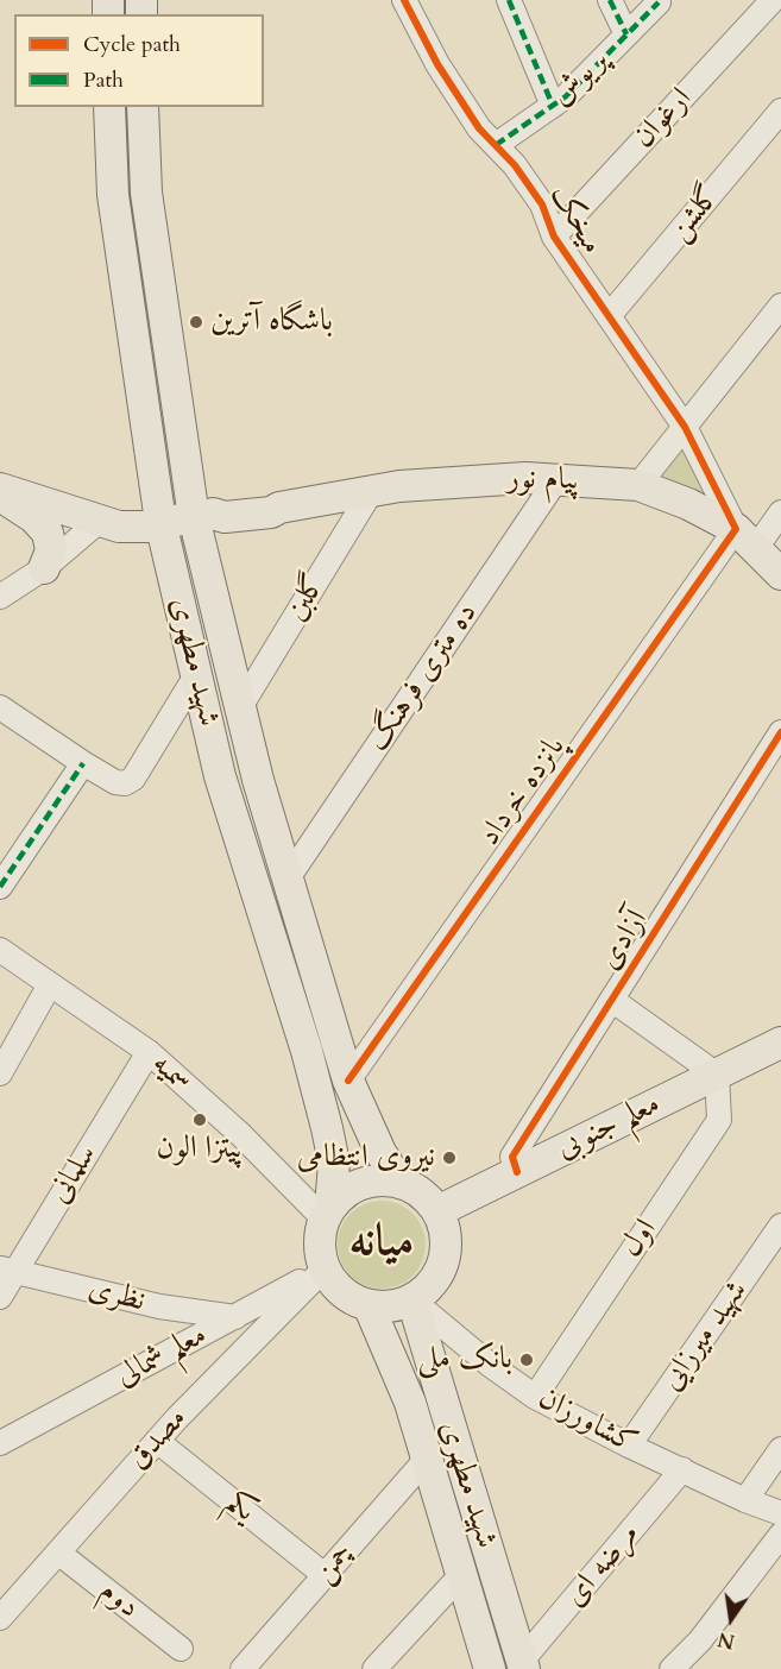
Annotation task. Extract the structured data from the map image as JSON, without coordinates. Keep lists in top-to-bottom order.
{
  "streets": {
    "main road": ["پیام نور", "شهید مطهری", "معلم جنوبی"],
    "street": [
      "پریوش",
      "ارغوان",
      "گلشن",
      "میخک",
      "گلبن",
      "ده متری فرهنگ",
      "پانزده خرداد",
      "آزادی",
      "سمیه",
      "سلمانی",
      "اول",
      "نظری",
      "شهید میرزایی",
      "معلم شمالی",
      "کشاورزان",
      "مصدق",
      "یکم",
      "چمن",
      "مرضه ای",
      "دوم"
    ]
  },
  "crossings": [
    ["پریوش", "میخک"],
    ["ارغوان", "میخک"],
    ["گلشن", "میخک"],
    ["میخک", "پیام نور"],
    ["میخک", "پانزده خرداد"],
    ["پیام نور", "گلبن"],
    ["پیام نور", "شهید مطهری"],
    ["پیام نور", "ده متری فرهنگ"],
    ["پیام نور", "پانزده خرداد"],
    ["گلبن", "شهید مطهری"],
    ["شهید مطهری", "ده متری فرهنگ"],
    ["شهید مطهری", "پانزده خرداد"],
    ["شهید مطهری", "سمیه"],
    ["شهید مطهری", "معلم جنوبی"],
    ["شهید مطهری", "معلم شمالی"],
    ["شهید مطهری", "کشاورزان"],
    ["شهید مطهری", "مصدق"],
    ["شهید مطهری", "چمن"],
    ["شهید مطهری", "مرضه ای"],
    ["آزادی", "معلم جنوبی"],
    ["سمیه", "معلم جنوبی"],
    ["سمیه", "سلمانی"],
    ["سمیه", "معلم شمالی"],
    ["سمیه", "کشاورزان"],
    ["سمیه", "مصدق"],
    ["معلم جنوبی", "اول"],
    ["معلم جنوبی", "معلم شمالی"],
    ["معلم جنوبی", "کشاورزان"],
    ["معلم جنوبی", "مصدق"],
    ["سلمانی", "نظری"],
    ["اول", "کشاورزان"],
    ["نظری", "معلم شمالی"],
    ["شهید میرزایی", "کشاورزان"],
    ["معلم شمالی", "کشاورزان"],
    ["معلم شمالی", "مصدق"],
    ["کشاورزان", "مصدق"],
    ["کشاورزان", "مرضه ای"],
    ["مصدق", "یکم"],
    ["مصدق", "دوم"],
    ["یکم", "چمن"]
  ],
  "districts": ["میانه"],
  "places": [
    "باشگاه آترین",
    "پیتزا الون",
    "نیروی انتظامی",
    "بانک ملی"
  ],
  "legend": ["Cycle path", "Path"],
  "north": "bottom"
}
